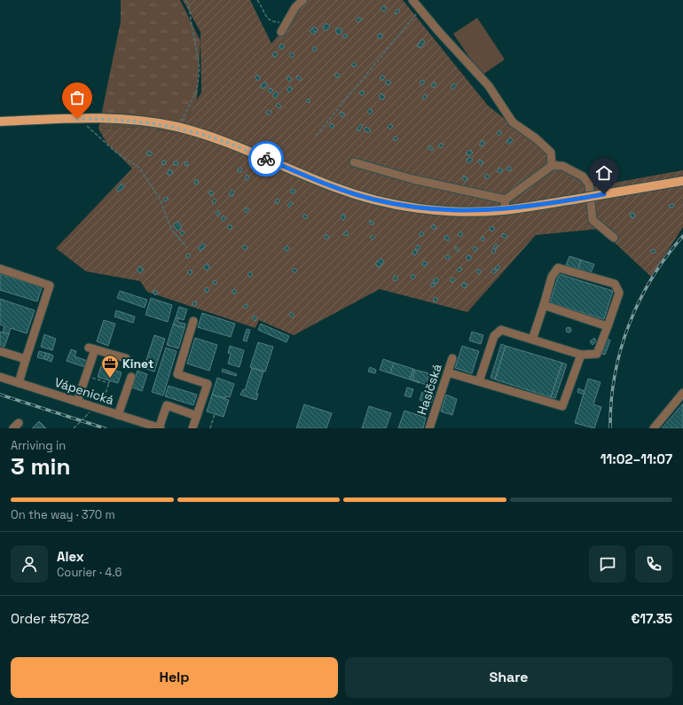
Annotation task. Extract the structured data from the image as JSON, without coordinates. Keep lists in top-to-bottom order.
{
  "streets": {
    "street": ["Hasičská", "Vápenická"]
  },
  "places": {
    "office": ["Kinet"]
  },
  "page": {
    "heading": ["3 min", "Arriving in", "11:02–11:07"],
    "panel": [
      "Alex",
      "Courier · 4.6",
      "Order #5782",
      "€17.35"
    ],
    "bar": "On the way · 370 m",
    "buttons": ["Help", "Share"]
  }
}
